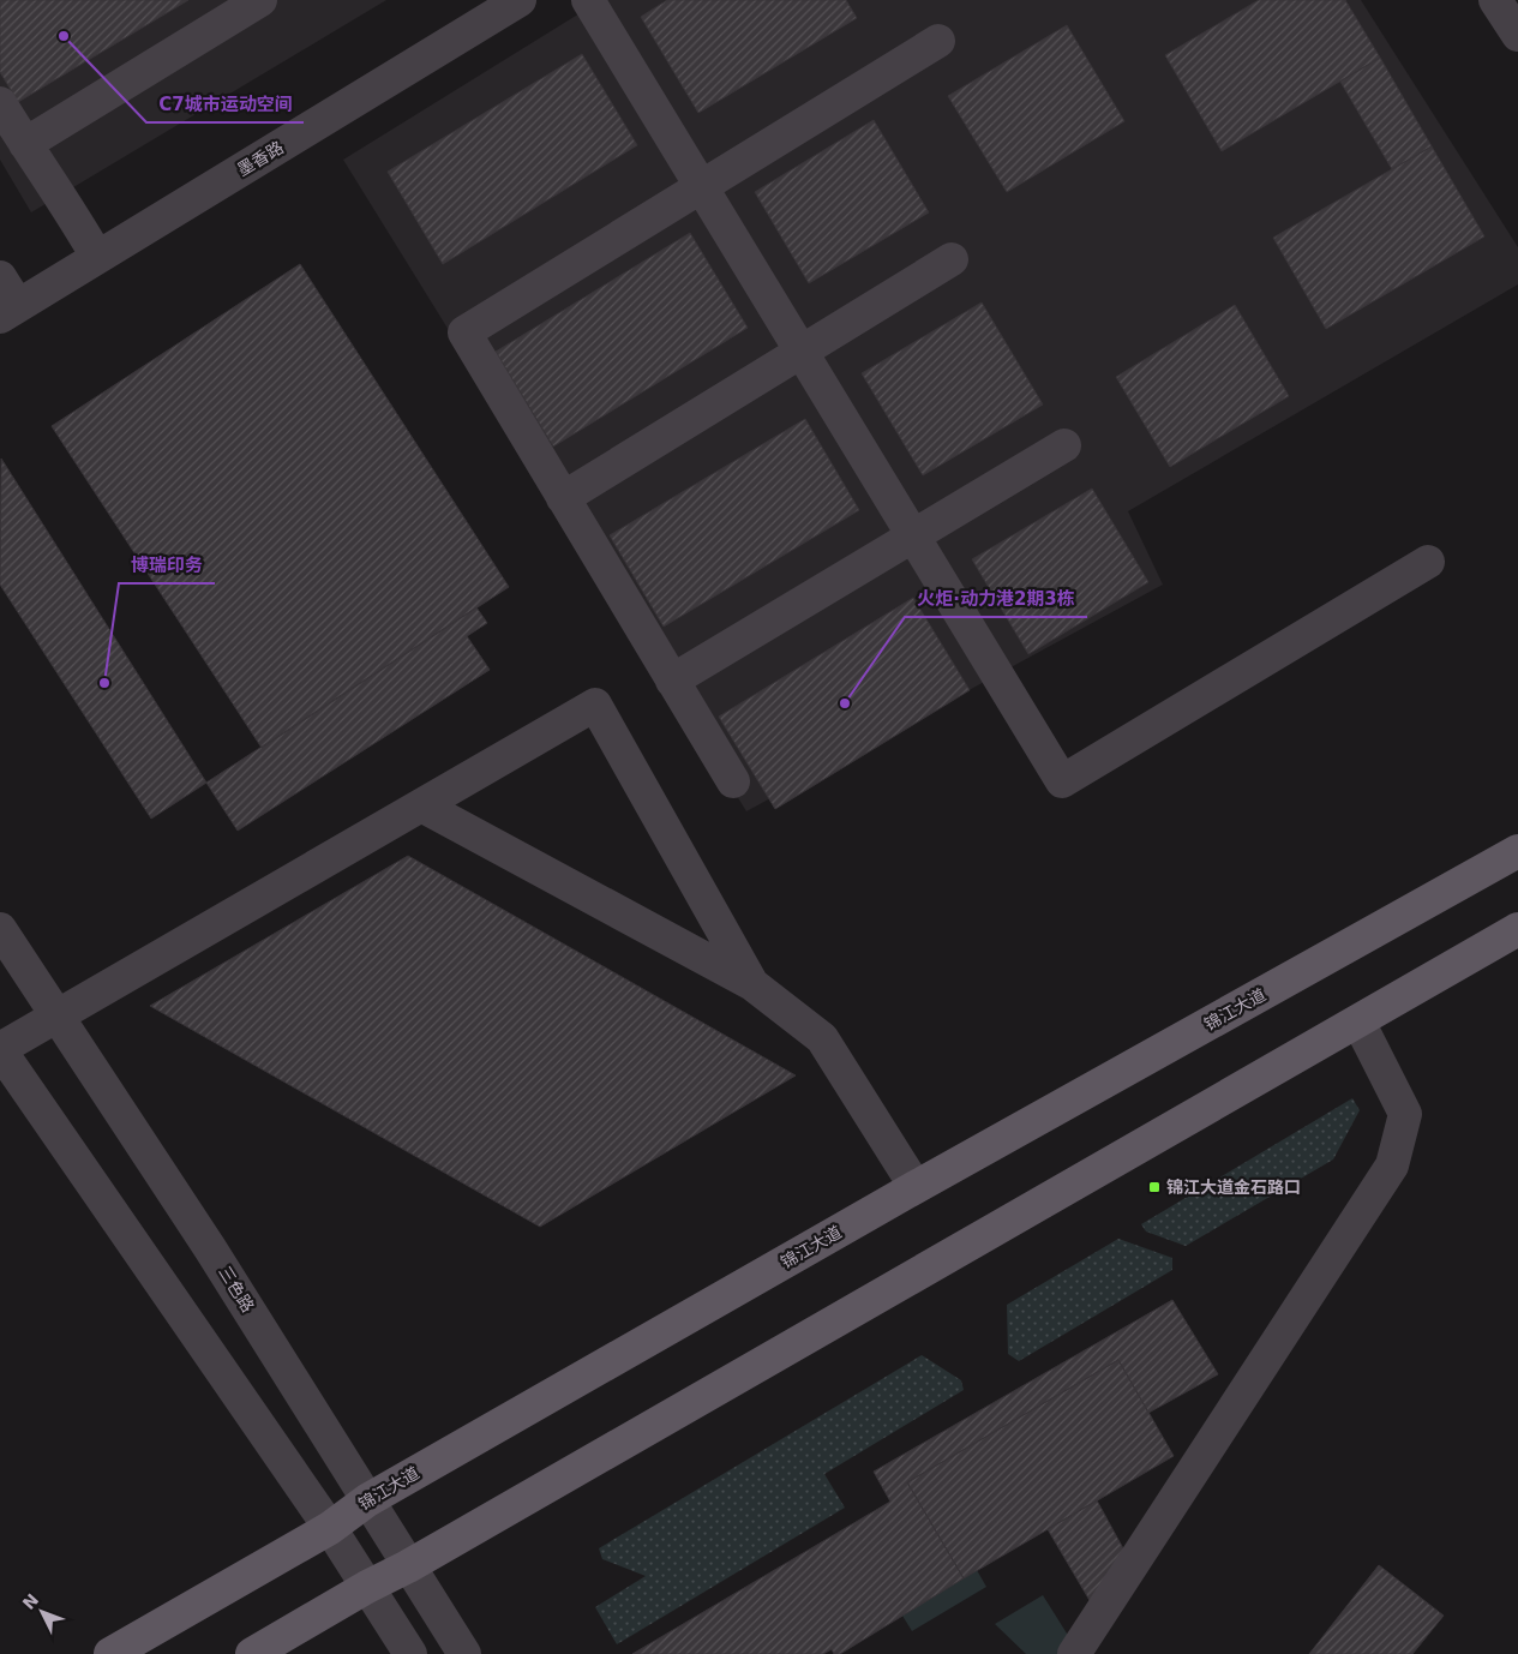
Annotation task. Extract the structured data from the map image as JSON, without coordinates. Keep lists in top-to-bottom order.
{
  "streets": {
    "main road": ["锦江大道"],
    "street": ["墨香路", "三色路"]
  },
  "crossings": [
    ["锦江大道", "三色路"]
  ],
  "places": {
    "other": ["C7城市运动空间", "博瑞印务", "火炬·动力港2期3栋"],
    "transit": ["锦江大道金石路口"]
  },
  "north": "top left"
}
